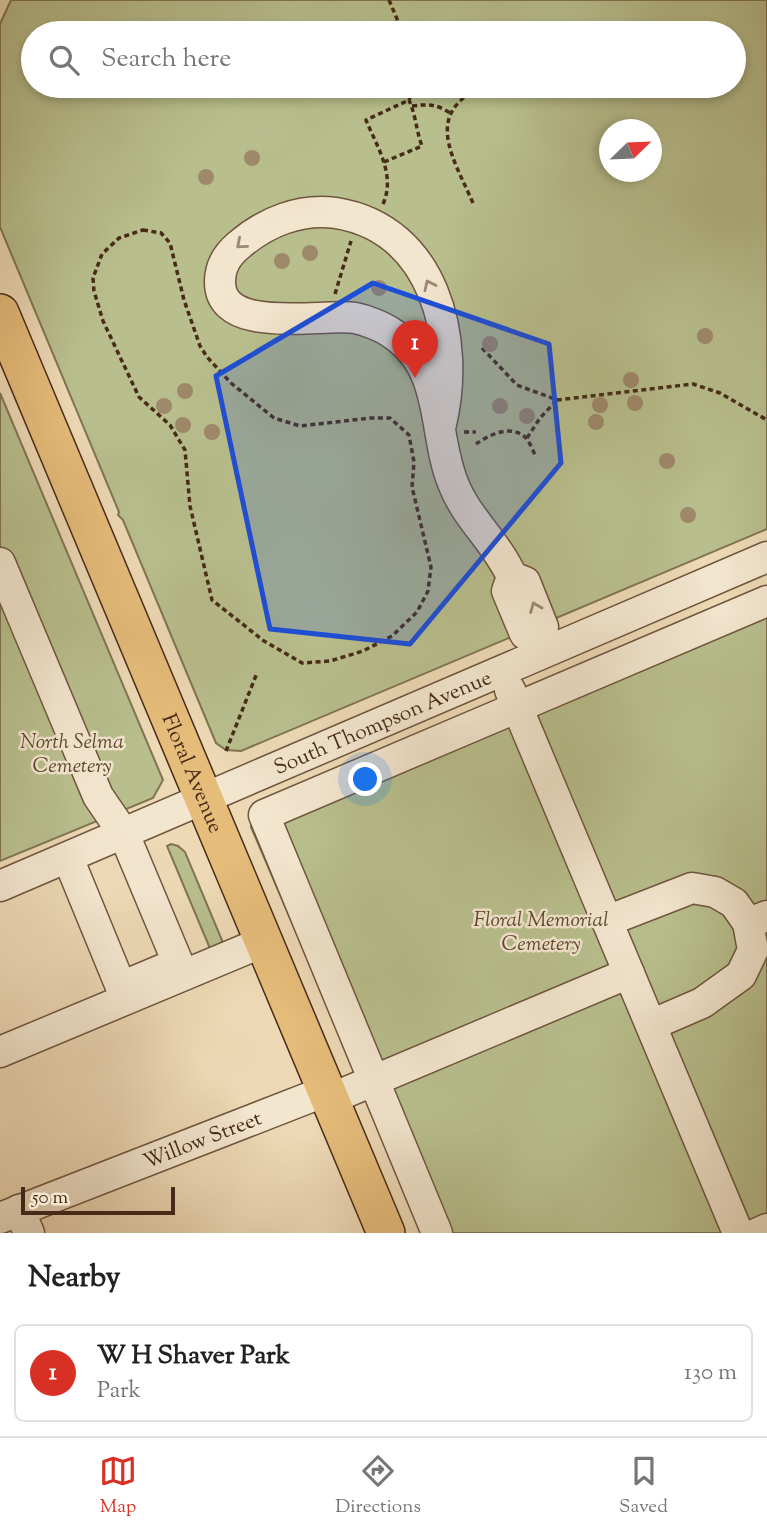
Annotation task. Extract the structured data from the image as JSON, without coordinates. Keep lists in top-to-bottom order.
{
  "streets": {
    "main road": ["Floral Avenue"],
    "street": ["South Thompson Avenue", "Willow Street"]
  },
  "crossings": [
    ["South Thompson Avenue", "Floral Avenue"],
    ["Floral Avenue", "Willow Street"]
  ],
  "parks": ["North Selma Cemetery", "Floral Memorial Cemetery"],
  "scale_bar": "50 m",
  "north": "top right",
  "page": {
    "search": "Search here",
    "pins": "1",
    "scale": "50 m",
    "heading": "Nearby",
    "list": [
      {
        "mark": "1",
        "name": "W H Shaver Park",
        "note": "Park",
        "value": "130 m"
      }
    ],
    "nav": ["Map", "Directions", "Saved"]
  }
}
